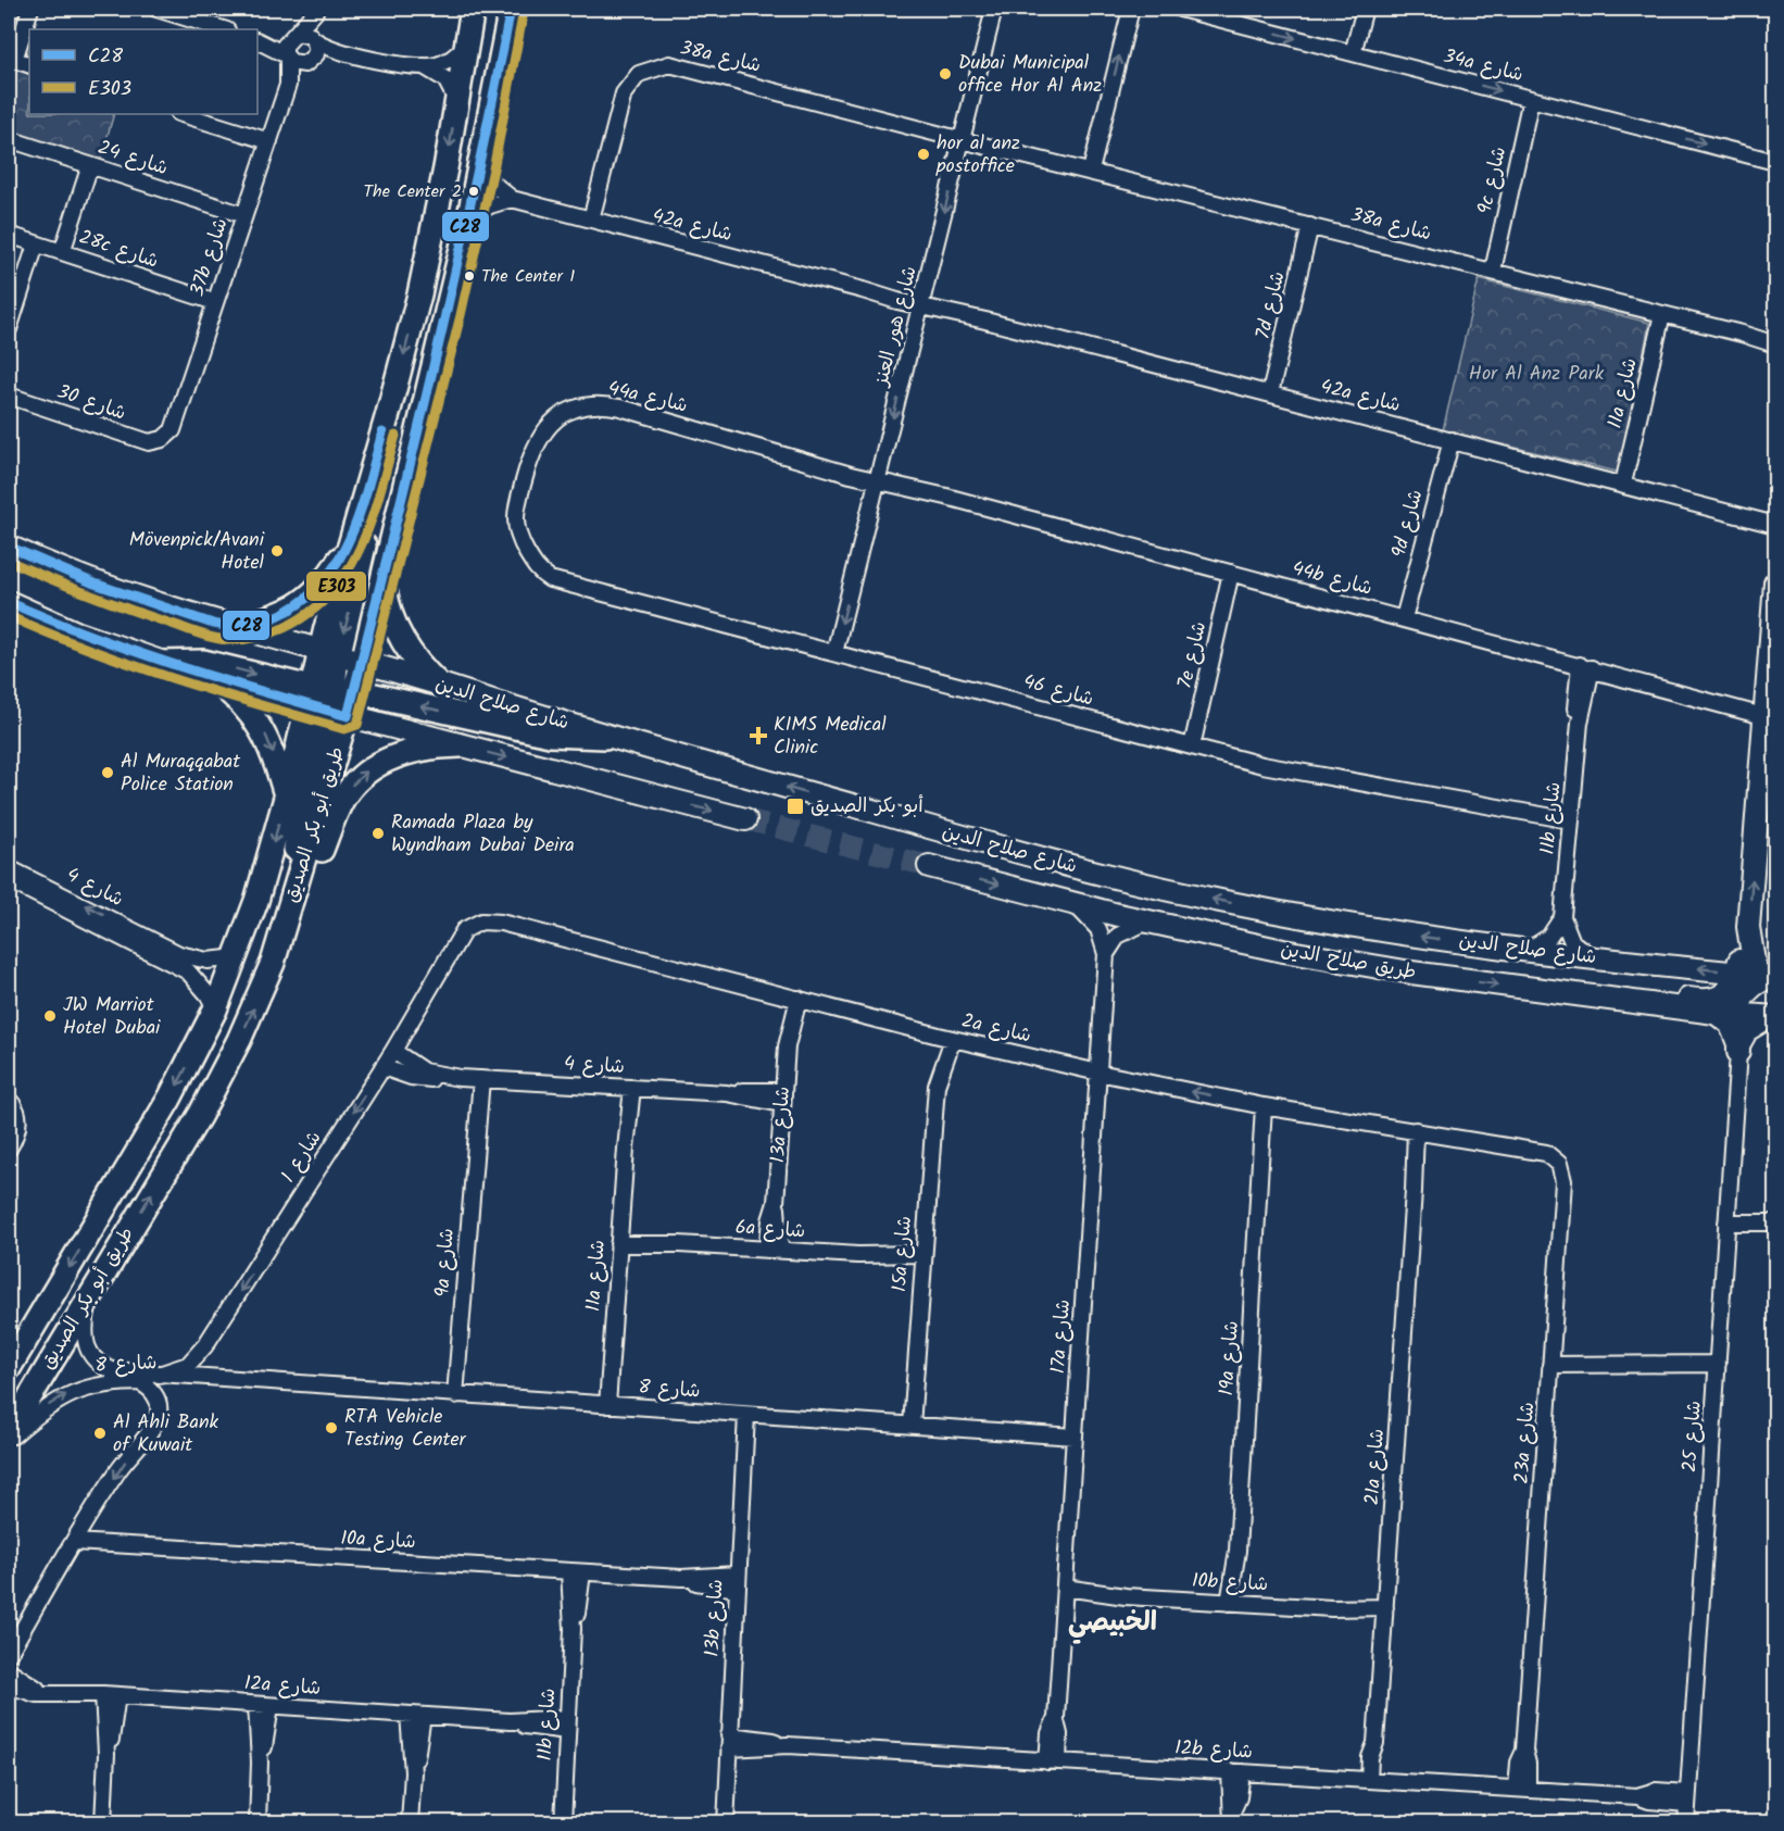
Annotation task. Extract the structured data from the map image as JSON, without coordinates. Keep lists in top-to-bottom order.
{
  "streets": {
    "main road": ["شارع صلاح الدين", "طريق أبو بكر الصديق", "طريق صلاح الدين"],
    "street": [
      "38a شارع",
      "34a شارع",
      "شارع 24",
      "9c شارع",
      "42a شارع",
      "28c شارع",
      "37b شارع",
      "7d شارع",
      "شارع هور العنز",
      "11a شارع",
      "44a شارع",
      "شارع 30",
      "9d شارع",
      "44b شارع",
      "7e شارع",
      "شارع 46",
      "11b شارع",
      "شارع 4",
      "2a شارع",
      "13a شارع",
      "شارع 1",
      "6a شارع",
      "15a شارع",
      "9a شارع",
      "17a شارع",
      "19a شارع",
      "شارع 8",
      "شارع 25",
      "23a شارع",
      "21a شارع",
      "10a شارع",
      "10b شارع",
      "13b شارع",
      "12a شارع",
      "12b شارع"
    ]
  },
  "crossings": [
    ["38a شارع", "9c شارع"],
    ["38a شارع", "42a شارع"],
    ["38a شارع", "7d شارع"],
    ["38a شارع", "شارع هور العنز"],
    ["38a شارع", "11a شارع"],
    ["34a شارع", "9c شارع"],
    ["شارع 24", "37b شارع"],
    ["42a شارع", "7d شارع"],
    ["42a شارع", "شارع هور العنز"],
    ["42a شارع", "11a شارع"],
    ["42a شارع", "9d شارع"],
    ["28c شارع", "37b شارع"],
    ["37b شارع", "شارع 30"],
    ["شارع هور العنز", "44a شارع"],
    ["شارع هور العنز", "44b شارع"],
    ["شارع هور العنز", "شارع 46"],
    ["11a شارع", "شارع 4"],
    ["11a شارع", "6a شارع"],
    ["11a شارع", "شارع 8"],
    ["44a شارع", "44b شارع"],
    ["44a شارع", "شارع 46"],
    ["9d شارع", "44b شارع"],
    ["44b شارع", "7e شارع"],
    ["44b شارع", "11b شارع"],
    ["7e شارع", "شارع 46"],
    ["شارع 46", "11b شارع"],
    ["شارع صلاح الدين", "طريق أبو بكر الصديق"],
    ["11b شارع", "10a شارع"],
    ["11b شارع", "12a شارع"],
    ["طريق أبو بكر الصديق", "شارع 4"],
    ["طريق أبو بكر الصديق", "شارع 8"],
    ["شارع 4", "13a شارع"],
    ["شارع 4", "شارع 1"],
    ["شارع 4", "9a شارع"],
    ["طريق صلاح الدين", "17a شارع"],
    ["2a شارع", "13a شارع"],
    ["2a شارع", "شارع 1"],
    ["2a شارع", "15a شارع"],
    ["2a شارع", "17a شارع"],
    ["2a شارع", "19a شارع"],
    ["2a شارع", "23a شارع"],
    ["2a شارع", "21a شارع"],
    ["13a شارع", "6a شارع"],
    ["شارع 1", "شارع 8"],
    ["6a شارع", "15a شارع"],
    ["15a شارع", "شارع 8"],
    ["9a شارع", "شارع 8"],
    ["17a شارع", "شارع 8"],
    ["17a شارع", "10b شارع"],
    ["17a شارع", "12b شارع"],
    ["19a شارع", "10b شارع"],
    ["شارع 8", "13b شارع"],
    ["شارع 25", "12b شارع"],
    ["23a شارع", "12b شارع"],
    ["21a شارع", "10b شارع"],
    ["21a شارع", "12b شارع"],
    ["10a شارع", "13b شارع"],
    ["13b شارع", "12b شارع"]
  ],
  "one_way": [
    "34a شارع",
    "شارع هور العنز",
    "طريق صلاح الدين",
    "شارع 1"
  ],
  "districts": ["الخبيصي"],
  "parks": ["Hor Al Anz Park"],
  "places": {
    "other": [
      "Dubai Municipal office Hor Al Anz",
      "hor al anz postoffice",
      "The Center 2",
      "The Center 1",
      "Mövenpick/Avani Hotel",
      "Al Muraqqabat Police Station",
      "Ramada Plaza by Wyndham Dubai Deira",
      "JW Marriot Hotel Dubai",
      "RTA Vehicle Testing Center",
      "Al Ahli Bank of Kuwait"
    ],
    "health": ["KIMS Medical Clinic"],
    "transit": ["أبو بكر الصديق"]
  },
  "lines": ["transit line C28", "transit line E303"],
  "legend": ["C28", "E303"]
}
